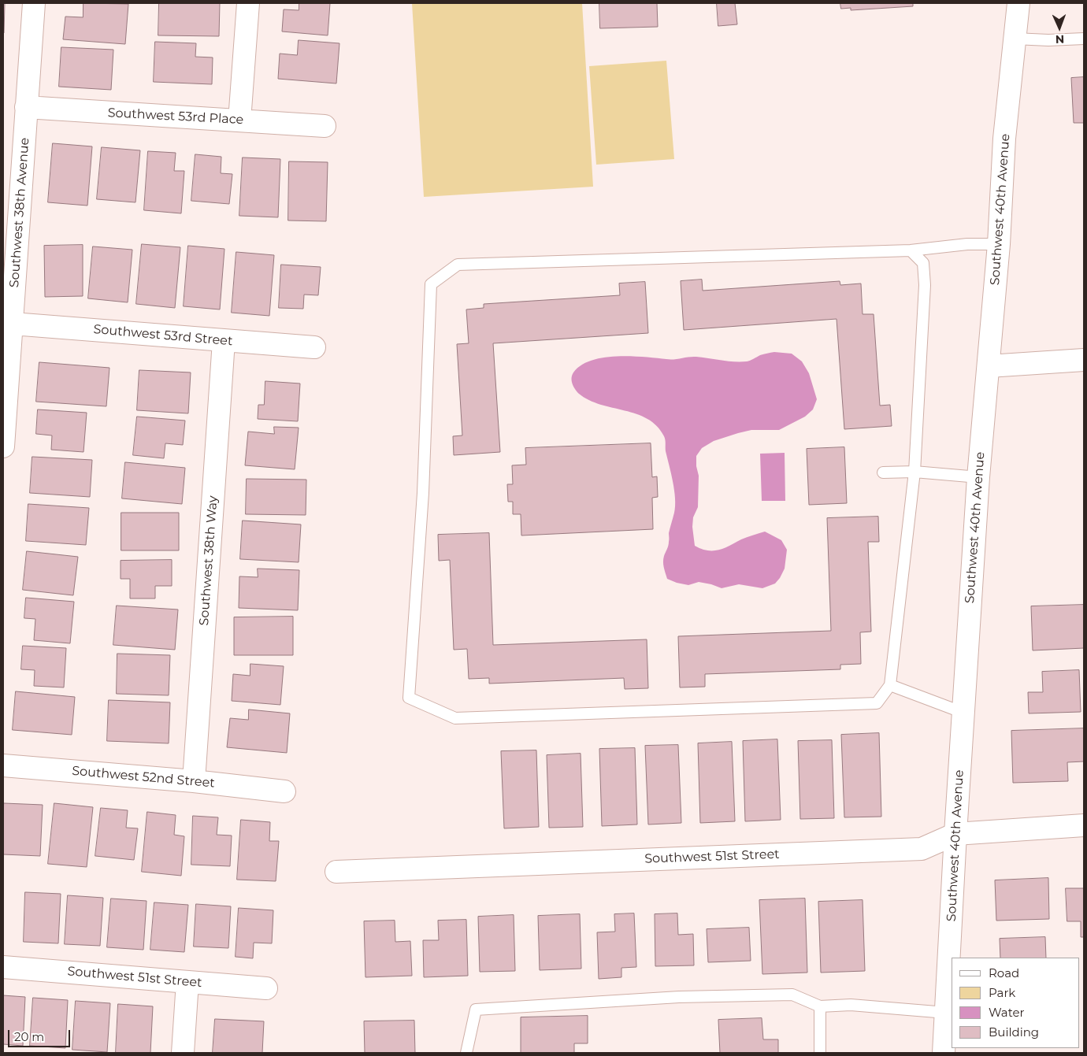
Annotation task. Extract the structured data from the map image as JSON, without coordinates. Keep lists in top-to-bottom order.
{
  "streets": {
    "street": [
      "Southwest 53rd Place",
      "Southwest 40th Avenue",
      "Southwest 38th Avenue",
      "Southwest 53rd Street",
      "Southwest 38th Way",
      "Southwest 52nd Street",
      "Southwest 51st Street"
    ]
  },
  "crossings": [
    ["Southwest 53rd Place", "Southwest 38th Avenue"],
    ["Southwest 40th Avenue", "Southwest 51st Street"],
    ["Southwest 38th Avenue", "Southwest 53rd Street"],
    ["Southwest 53rd Street", "Southwest 38th Way"],
    ["Southwest 38th Way", "Southwest 52nd Street"]
  ],
  "legend": [
    "Road",
    "Park",
    "Water",
    "Building"
  ],
  "scale_bar": "20 m",
  "north": "bottom"
}
